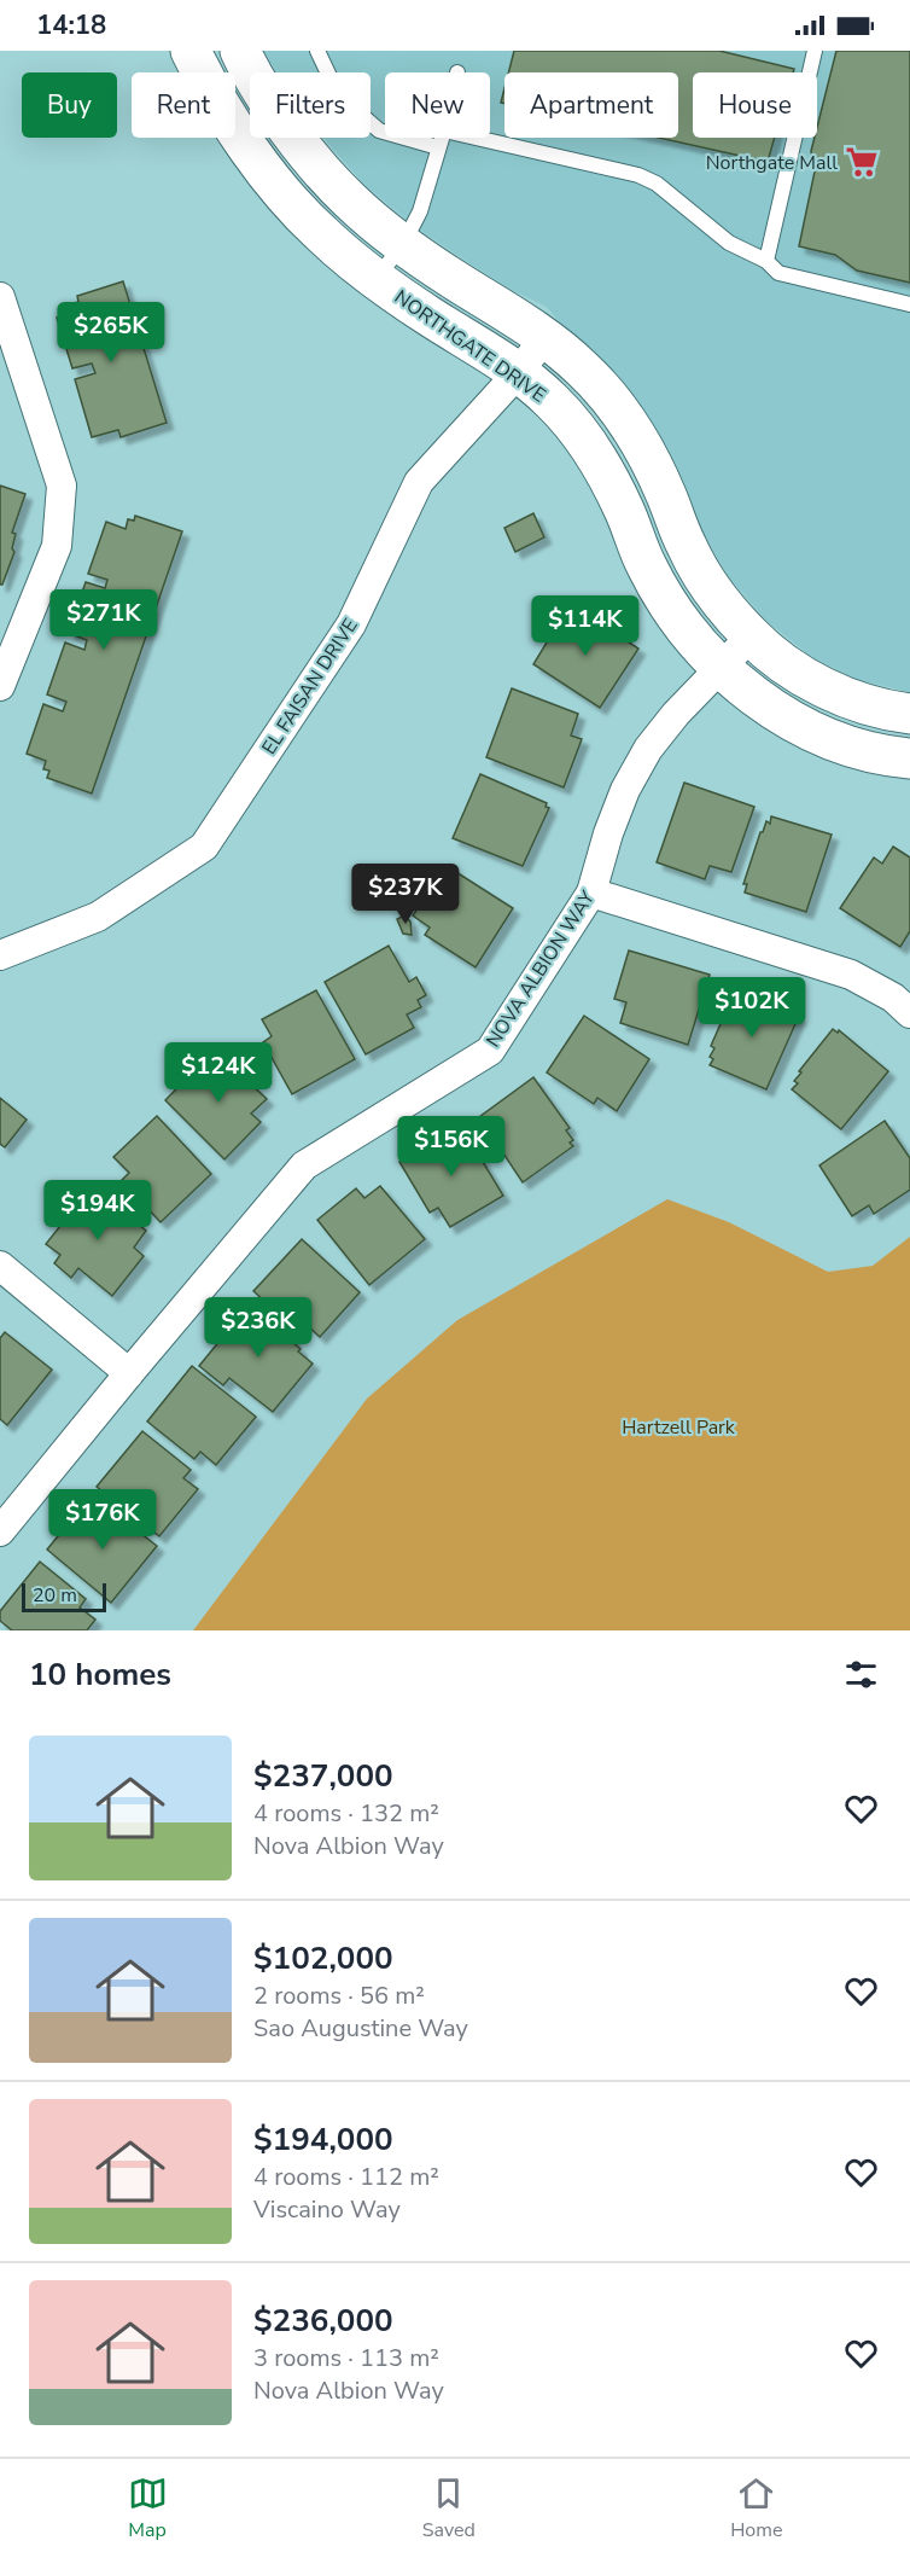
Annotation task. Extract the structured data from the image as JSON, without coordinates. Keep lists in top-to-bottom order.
{
  "streets": {
    "street": ["NORTHGATE DRIVE", "EL FAISAN DRIVE", "NOVA ALBION WAY"]
  },
  "crossings": [
    ["NORTHGATE DRIVE", "EL FAISAN DRIVE"],
    ["NORTHGATE DRIVE", "NOVA ALBION WAY"]
  ],
  "parks": ["Hartzell Park"],
  "places": {
    "supermarket": ["Northgate Mall"]
  },
  "scale_bar": "20 m",
  "page": {
    "status": "14:18",
    "chip": [
      "Buy",
      "Rent",
      "Filters",
      "New",
      "Apartment",
      "House"
    ],
    "price": [
      "$265K",
      "$271K",
      "$114K",
      "$237K",
      "$102K",
      "$124K",
      "$156K",
      "$194K",
      "$236K",
      "$176K"
    ],
    "scale": "20 m",
    "heading": "10 homes",
    "list": [
      {
        "name": "$237,000",
        "note": "4 rooms · 132 m² · Nova Albion Way"
      },
      {
        "name": "$102,000",
        "note": "2 rooms · 56 m² · Sao Augustine Way"
      },
      {
        "name": "$194,000",
        "note": "4 rooms · 112 m² · Viscaino Way"
      },
      {
        "name": "$236,000",
        "note": "3 rooms · 113 m² · Nova Albion Way"
      }
    ],
    "tabs": ["Map", "Saved", "Home"]
  }
}
